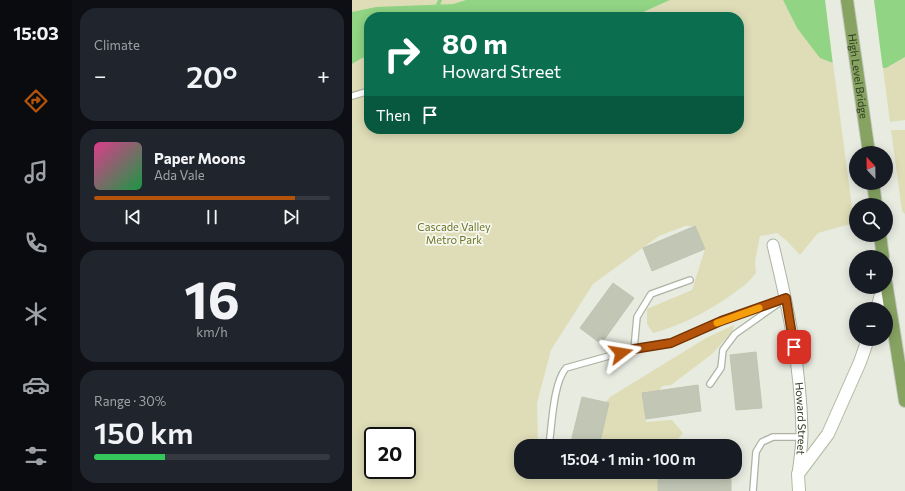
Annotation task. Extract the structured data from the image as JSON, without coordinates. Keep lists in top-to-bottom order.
{
  "streets": {
    "main road": ["High Level Bridge", "Howard Street"]
  },
  "parks": ["Cascade Valley Metro Park"],
  "north": "top",
  "page": {
    "tabs": "15:03",
    "tile": [
      "Climate",
      ["16", "km/h"],
      ["Range · 30%", "150 km"]
    ],
    "turn": ["80 m", "Howard Street"],
    "heat": ["−", "20°", "+"],
    "then": "Then",
    "song": ["Paper Moons", "Ada Vale"],
    "map_buttons": ["+", "−"],
    "limit": "20",
    "trip": "15:04 · 1 min · 100 m"
  }
}
